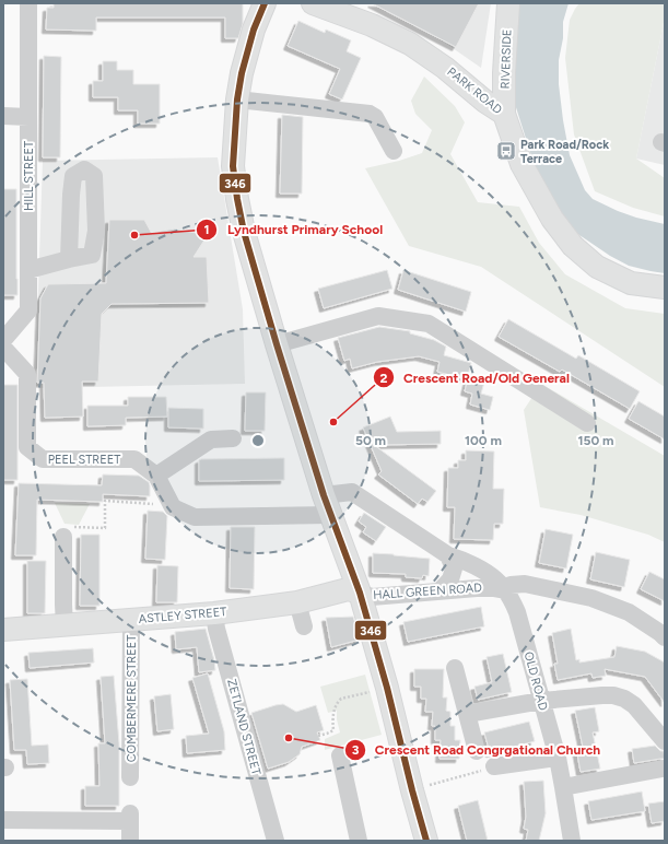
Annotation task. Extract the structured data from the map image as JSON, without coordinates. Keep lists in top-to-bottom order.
{
  "streets": {
    "main road": ["RIVERSIDE", "PARK ROAD", "ASTLEY STREET"],
    "street": [
      "HILL STREET",
      "PEEL STREET",
      "HALL GREEN ROAD",
      "OLD ROAD",
      "COMBERMERE STREET",
      "ZETLAND STREET"
    ]
  },
  "crossings": [
    ["RIVERSIDE", "PARK ROAD"],
    ["PEEL STREET", "OLD ROAD"],
    ["HALL GREEN ROAD", "ASTLEY STREET"],
    ["HALL GREEN ROAD", "OLD ROAD"],
    ["ASTLEY STREET", "COMBERMERE STREET"],
    ["ASTLEY STREET", "ZETLAND STREET"]
  ],
  "places": {
    "bus stop": ["Park Road/Rock Terrace"],
    "other": ["Lyndhurst Primary School", "Crescent Road/Old General", "Crescent Road Congrgational Church"]
  },
  "lines": ["transit line 346"],
  "rings": ["50 m", "100 m", "150 m"]
}
